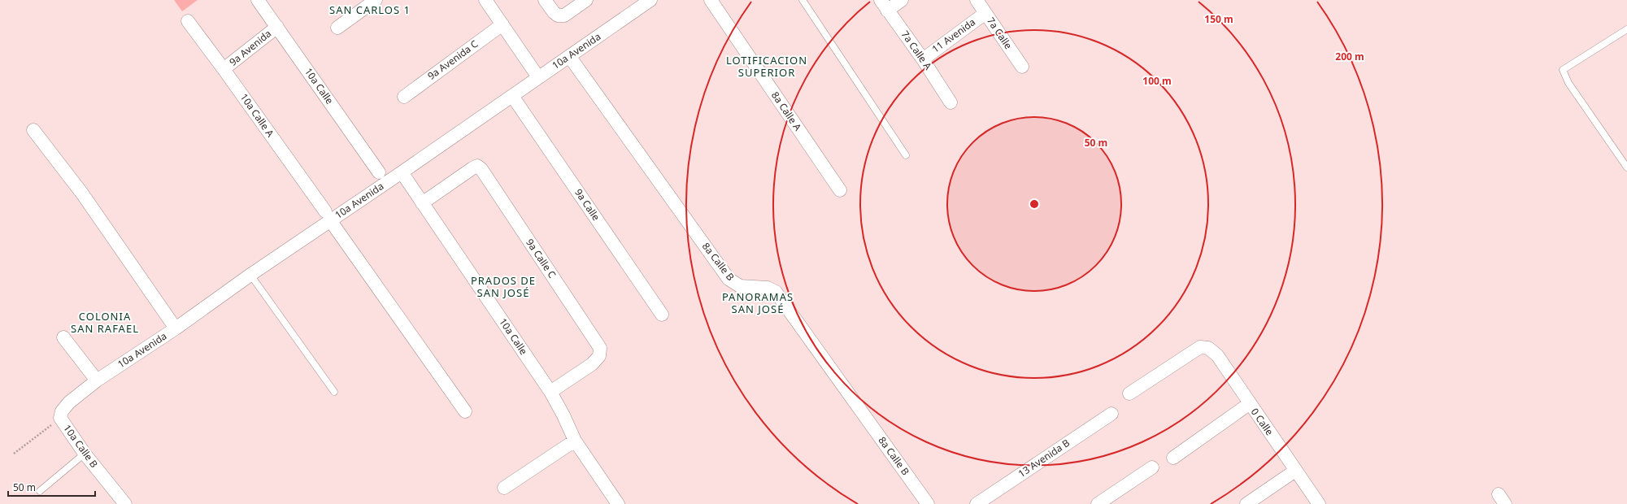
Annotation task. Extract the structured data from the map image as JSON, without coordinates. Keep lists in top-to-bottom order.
{
  "streets": {
    "street": [
      "7a Calle",
      "11 Avenida",
      "9a Avenida",
      "7a Calle A",
      "10a Avenida",
      "9a Avenida C",
      "10a Calle",
      "8a Calle A",
      "10a Calle A",
      "9a Calle",
      "9a Calle C",
      "8a Calle B",
      "0 Calle",
      "10a Calle B",
      "13 Avenida B"
    ]
  },
  "crossings": [
    ["7a Calle", "11 Avenida"],
    ["11 Avenida", "7a Calle A"],
    ["9a Avenida", "10a Calle"],
    ["9a Avenida", "10a Calle A"],
    ["10a Avenida", "10a Calle"],
    ["10a Avenida", "10a Calle A"],
    ["10a Avenida", "9a Calle"],
    ["10a Avenida", "8a Calle B"],
    ["10a Avenida", "10a Calle B"],
    ["10a Calle", "9a Calle C"]
  ],
  "districts": [
    "SAN CARLOS 1",
    "LOTIFICACION SUPERIOR",
    "PRADOS DE SAN JOSÉ",
    "PANORAMAS SAN JOSÉ",
    "COLONIA SAN RAFAEL"
  ],
  "scale_bar": "50 m",
  "rings": [
    "150 m",
    "200 m",
    "100 m",
    "50 m"
  ]
}
